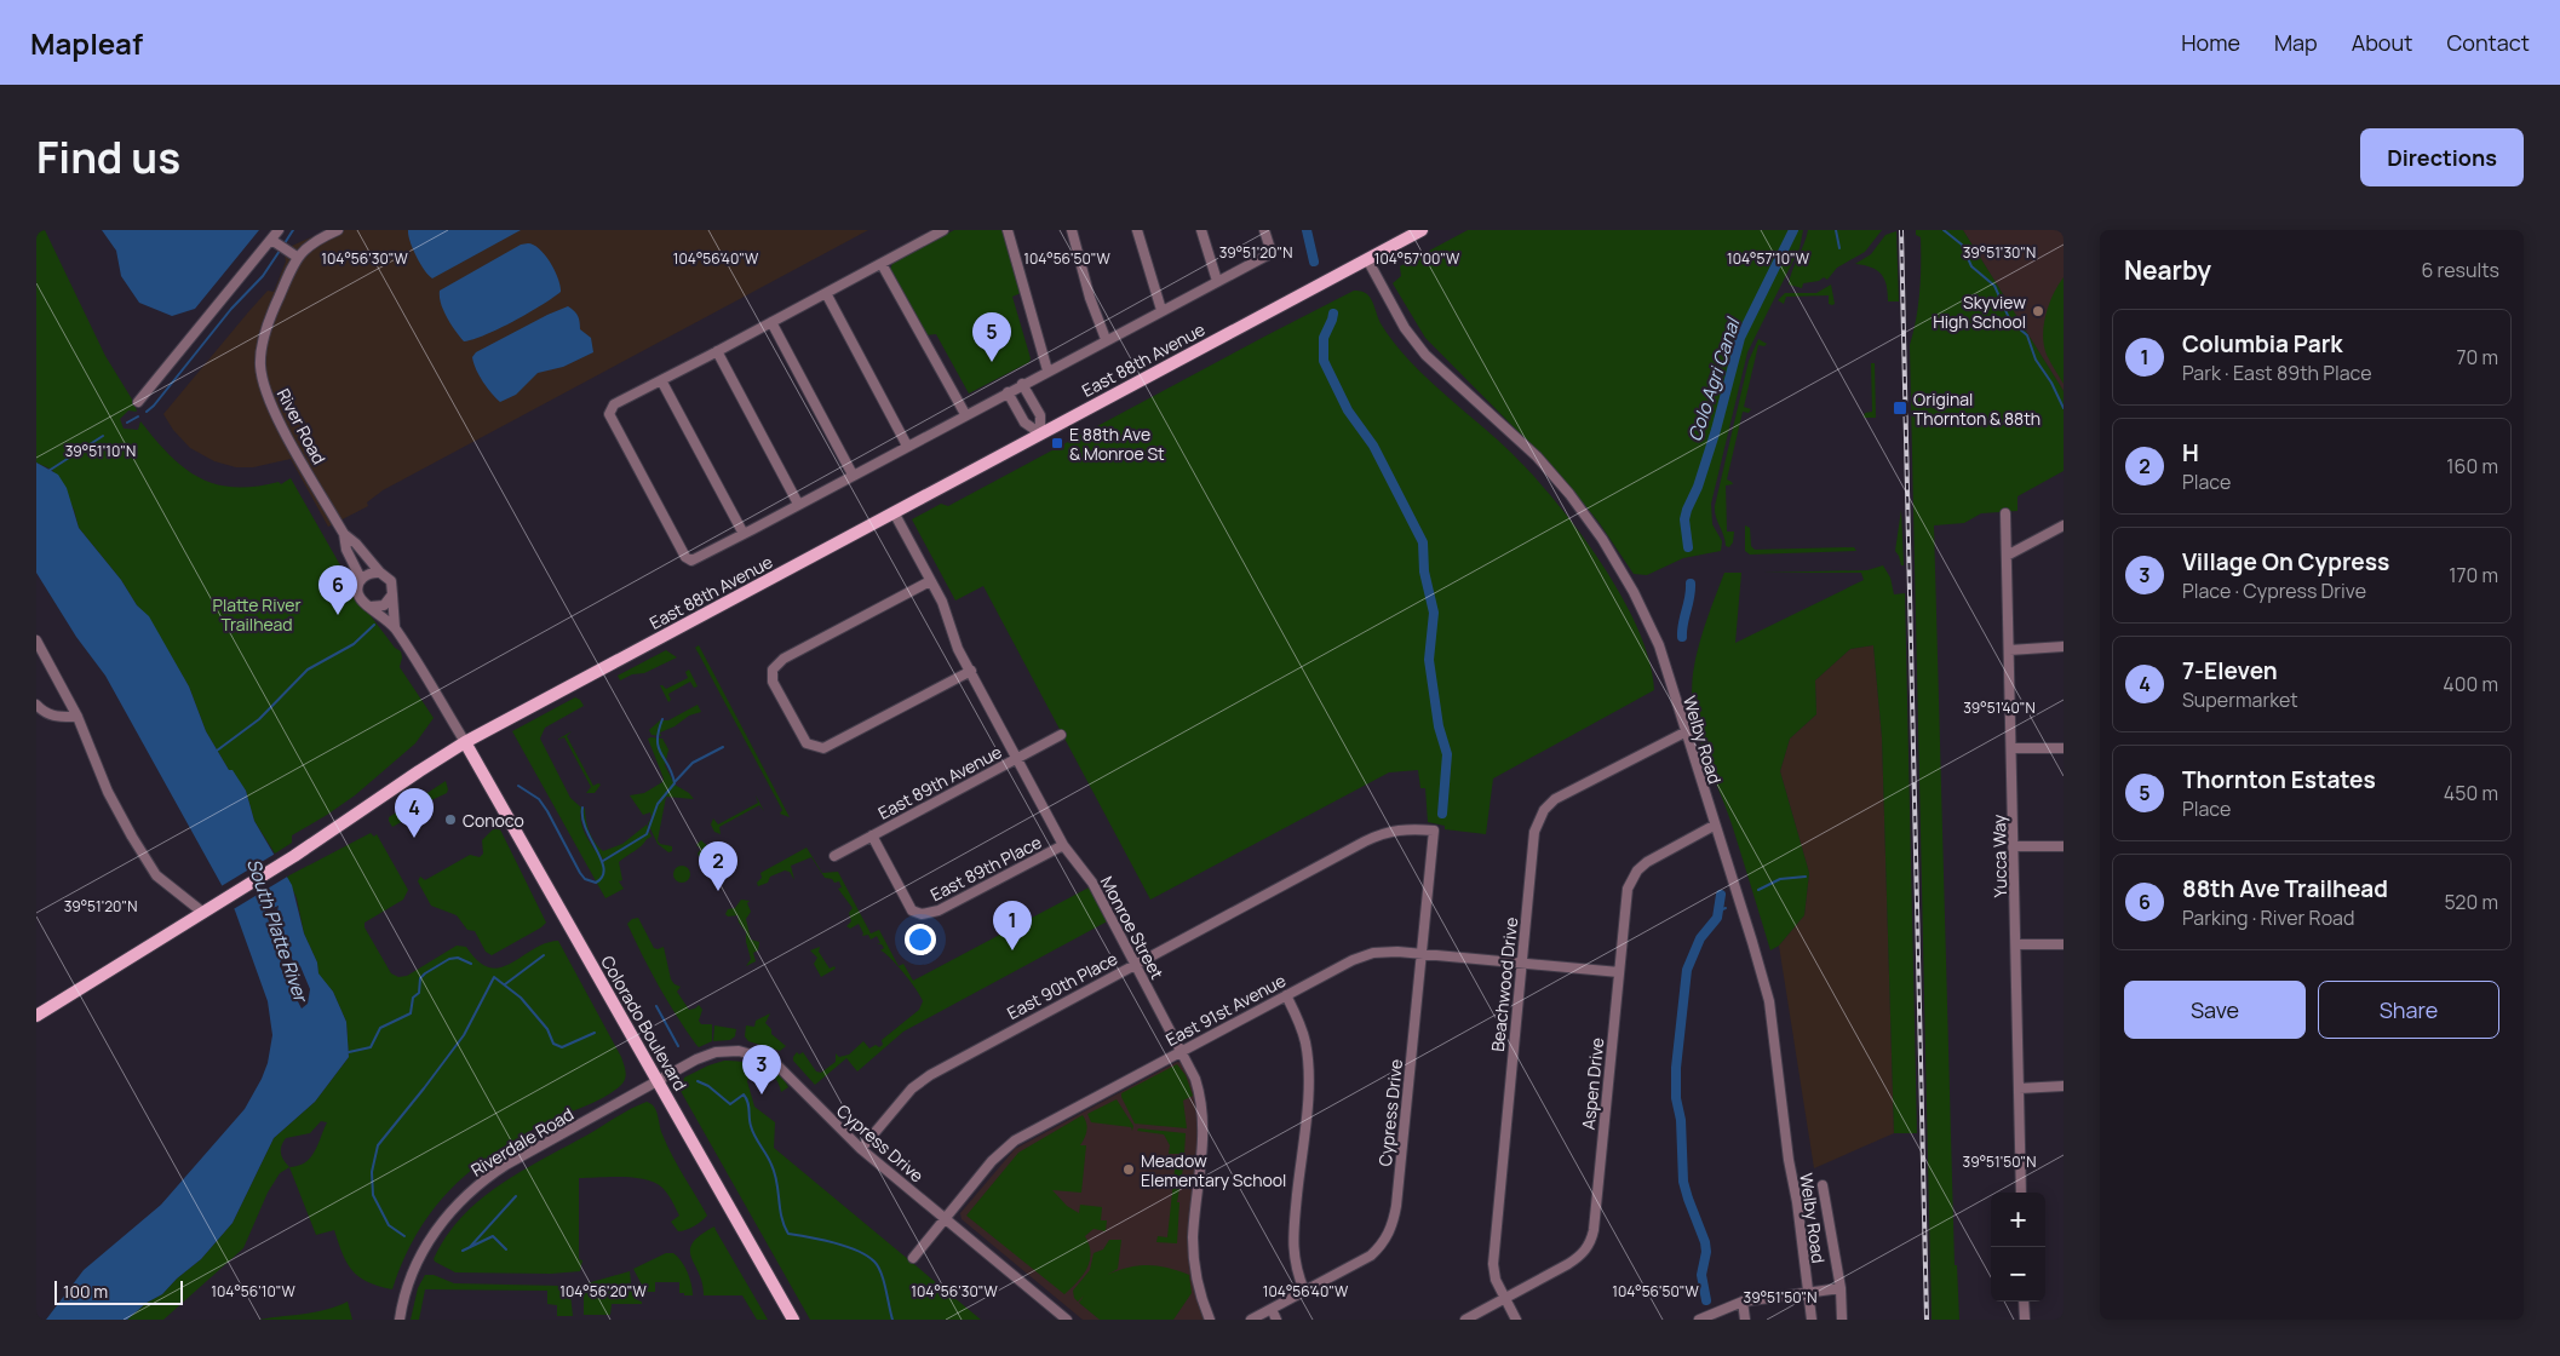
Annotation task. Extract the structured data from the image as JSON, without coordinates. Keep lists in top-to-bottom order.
{
  "streets": {
    "main road": ["East 88th Avenue", "Colorado Boulevard"],
    "street": [
      "River Road",
      "Welby Road",
      "East 89th Avenue",
      "Yucca Way",
      "East 89th Place",
      "Monroe Street",
      "Beachwood Drive",
      "East 90th Place",
      "East 91st Avenue",
      "Aspen Drive",
      "Cypress Drive",
      "Riverdale Road"
    ]
  },
  "crossings": [
    ["East 88th Avenue", "Welby Road"],
    ["East 88th Avenue", "Monroe Street"],
    ["East 88th Avenue", "Colorado Boulevard"],
    ["Welby Road", "Beachwood Drive"],
    ["Welby Road", "Aspen Drive"],
    ["East 89th Avenue", "East 89th Place"],
    ["East 89th Avenue", "Monroe Street"],
    ["East 89th Place", "Monroe Street"],
    ["Monroe Street", "East 90th Place"],
    ["Monroe Street", "East 91st Avenue"],
    ["Beachwood Drive", "East 91st Avenue"],
    ["Beachwood Drive", "Aspen Drive"],
    ["East 90th Place", "Cypress Drive"],
    ["East 91st Avenue", "Aspen Drive"],
    ["East 91st Avenue", "Cypress Drive"],
    ["Colorado Boulevard", "Cypress Drive"],
    ["Colorado Boulevard", "Riverdale Road"],
    ["Cypress Drive", "Riverdale Road"]
  ],
  "water": ["Colo Agri Canal", "South Platte River"],
  "parks": ["Platte River Trailhead"],
  "places": {
    "other": ["Skyview High School", "Conoco", "Meadow Elementary School"],
    "transit": ["Original Thornton & 88th", "E 88th Ave & Monroe St"]
  },
  "scale_bar": "100 m",
  "page": {
    "header": "Mapleaf",
    "nav": [
      "Home",
      "Map",
      "About",
      "Contact"
    ],
    "title": "Find us",
    "buttons": [
      "Directions",
      ["Save", "Share"]
    ],
    "heading": ["Nearby", "6 results"],
    "list": [
      {
        "mark": "1",
        "name": "Columbia Park",
        "note": "Park · East 89th Place",
        "value": "70 m"
      },
      {
        "mark": "2",
        "name": "H",
        "note": "Place",
        "value": "160 m"
      },
      {
        "mark": "3",
        "name": "Village On Cypress",
        "note": "Place · Cypress Drive",
        "value": "170 m"
      },
      {
        "mark": "4",
        "name": "7-Eleven",
        "note": "Supermarket",
        "value": "400 m"
      },
      {
        "mark": "5",
        "name": "Thornton Estates",
        "note": "Place",
        "value": "450 m"
      },
      {
        "mark": "6",
        "name": "88th Ave Trailhead",
        "note": "Parking · River Road",
        "value": "520 m"
      }
    ],
    "pins": [
      "5",
      "6",
      "4",
      "2",
      "1",
      "3"
    ],
    "map_buttons": ["+", "−"],
    "scale": "100 m"
  },
  "coordinates": [
    "39°51'30\"N",
    "39°51'20\"N",
    "104°56'30\"W",
    "104°56'40\"W",
    "104°56'50\"W",
    "104°57'00\"W",
    "104°57'10\"W",
    "39°51'10\"N",
    "39°51'40\"N",
    "39°51'50\"N",
    "104°56'10\"W",
    "104°56'20\"W"
  ]
}
